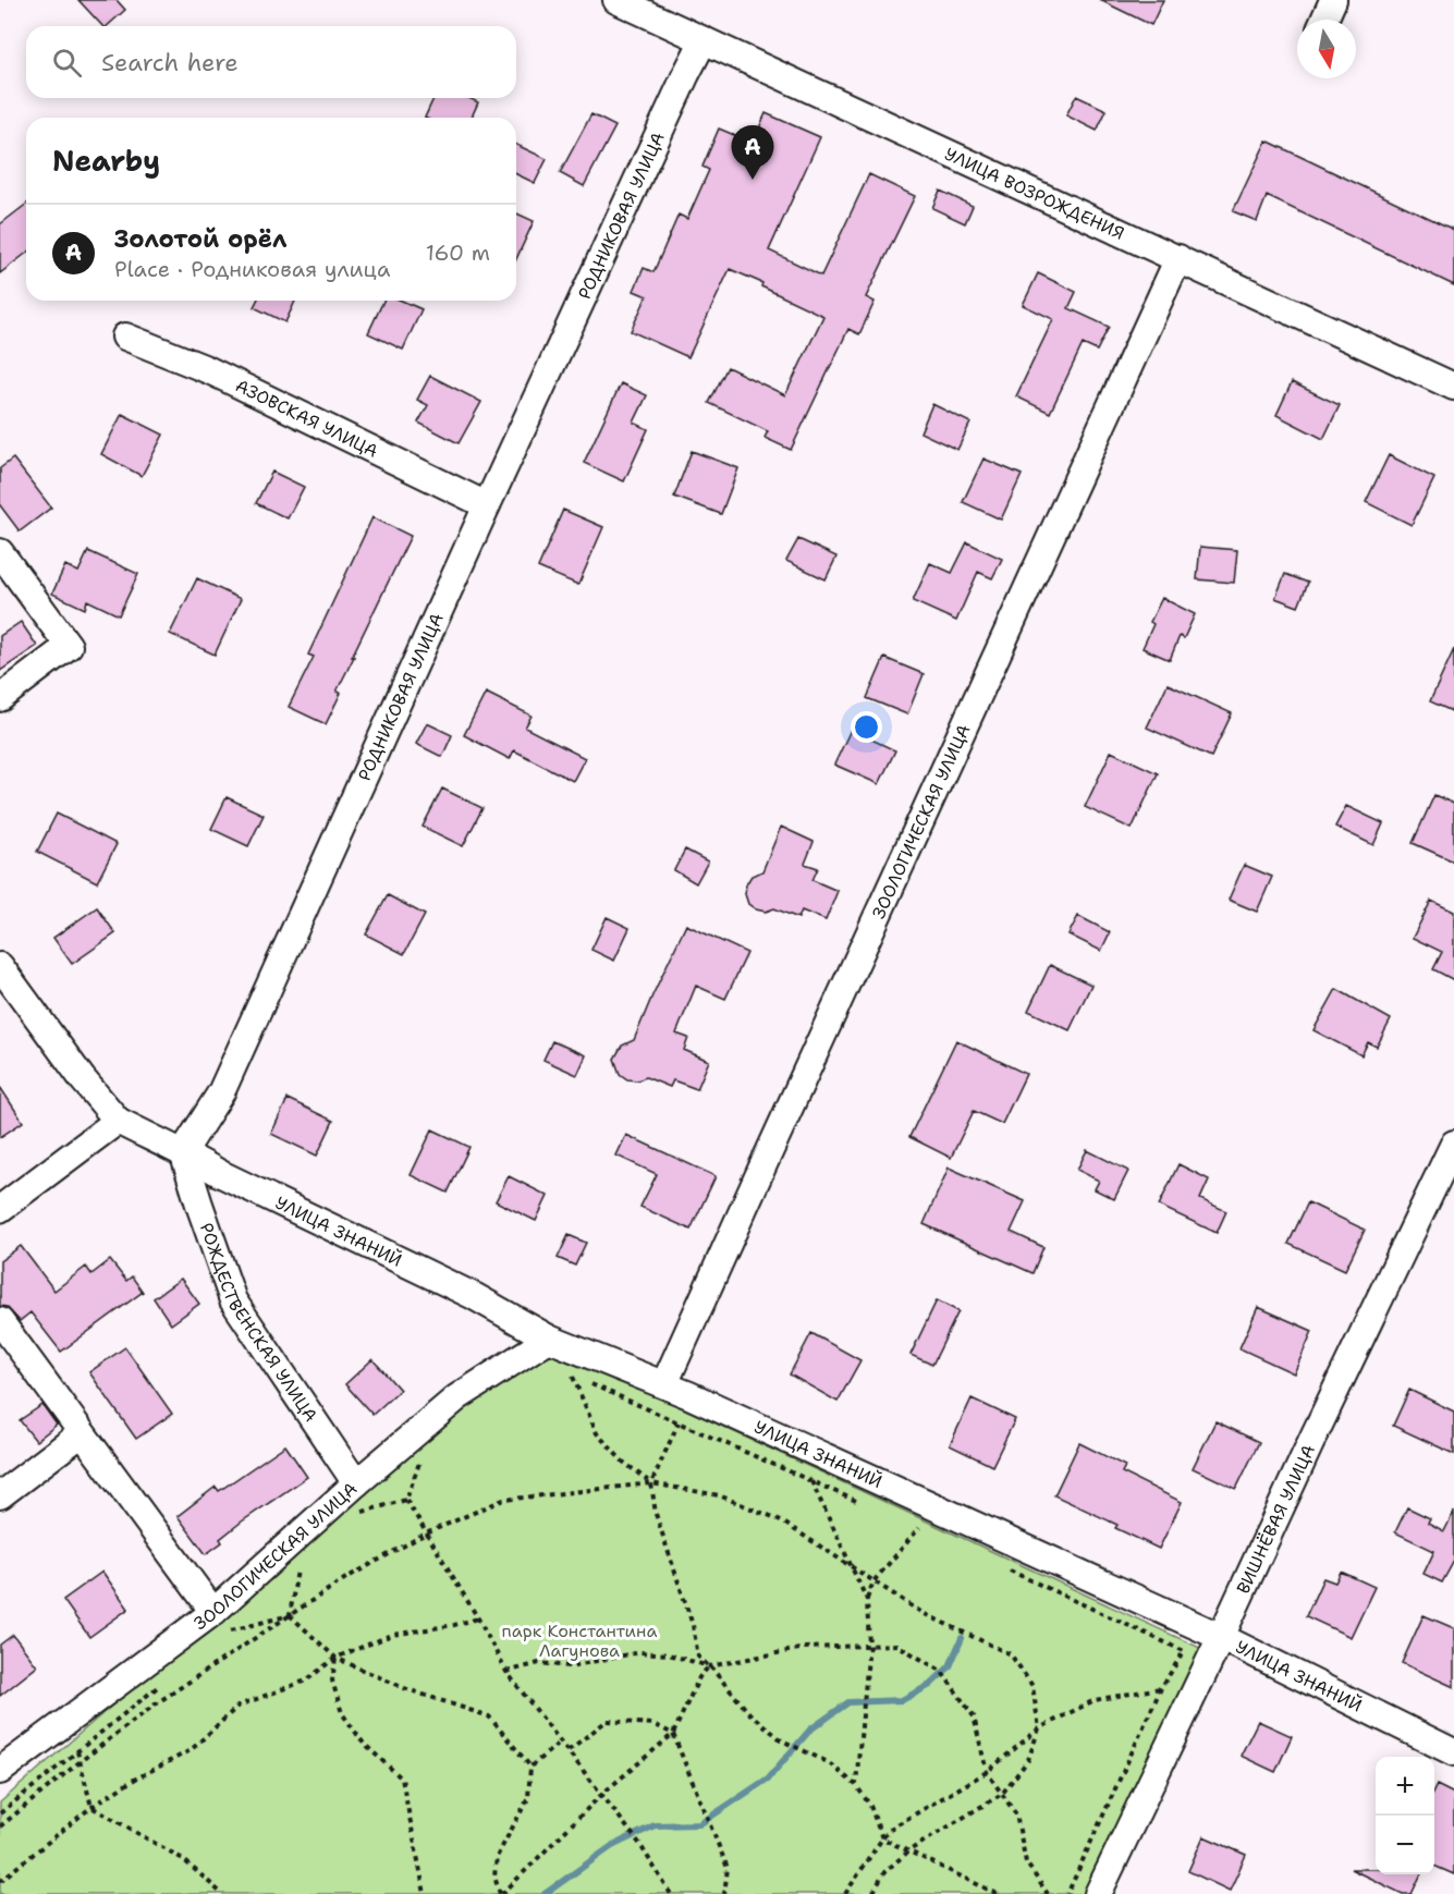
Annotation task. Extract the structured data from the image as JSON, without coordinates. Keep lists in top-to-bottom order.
{
  "streets": {
    "street": [
      "УЛИЦА ВОЗРОЖДЕНИЯ",
      "РОДНИКОВАЯ УЛИЦА",
      "АЗОВСКАЯ УЛИЦА",
      "ЗООЛОГИЧЕСКАЯ УЛИЦА",
      "УЛИЦА ЗНАНИЙ",
      "РОЖДЕСТВЕНСКАЯ УЛИЦА",
      "ВИШНЁВАЯ УЛИЦА"
    ]
  },
  "crossings": [
    ["УЛИЦА ВОЗРОЖДЕНИЯ", "РОДНИКОВАЯ УЛИЦА"],
    ["УЛИЦА ВОЗРОЖДЕНИЯ", "ЗООЛОГИЧЕСКАЯ УЛИЦА"],
    ["РОДНИКОВАЯ УЛИЦА", "АЗОВСКАЯ УЛИЦА"],
    ["РОДНИКОВАЯ УЛИЦА", "УЛИЦА ЗНАНИЙ"],
    ["РОДНИКОВАЯ УЛИЦА", "РОЖДЕСТВЕНСКАЯ УЛИЦА"],
    ["ЗООЛОГИЧЕСКАЯ УЛИЦА", "УЛИЦА ЗНАНИЙ"],
    ["ЗООЛОГИЧЕСКАЯ УЛИЦА", "РОЖДЕСТВЕНСКАЯ УЛИЦА"],
    ["УЛИЦА ЗНАНИЙ", "РОЖДЕСТВЕНСКАЯ УЛИЦА"],
    ["УЛИЦА ЗНАНИЙ", "ВИШНЁВАЯ УЛИЦА"]
  ],
  "parks": ["парк Константина Лагунова"],
  "north": "bottom",
  "page": {
    "search": "Search here",
    "heading": "Nearby",
    "pins": "A",
    "list": [
      {
        "mark": "A",
        "name": "Золотой орёл",
        "note": "Place · Родниковая улица",
        "value": "160 m"
      }
    ],
    "map_buttons": ["+", "−"]
  }
}
